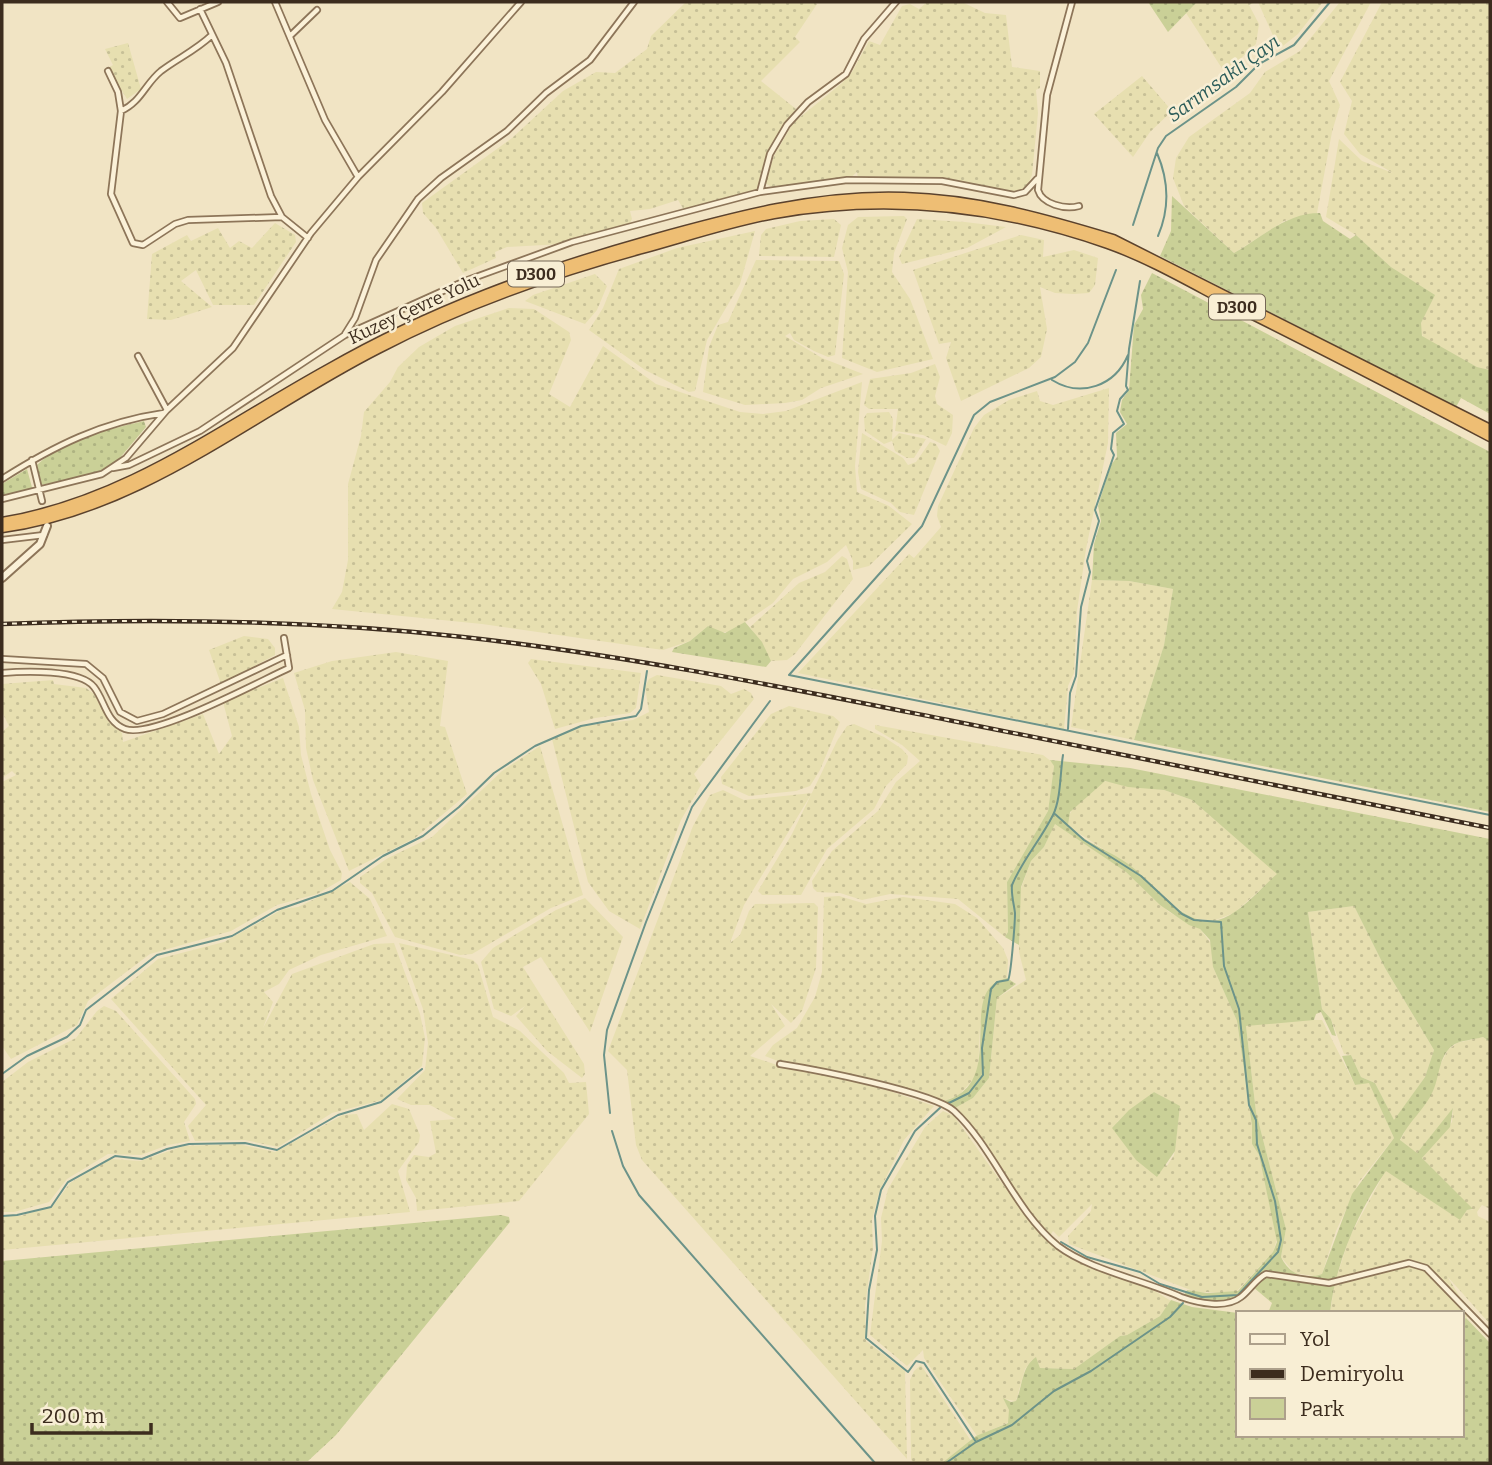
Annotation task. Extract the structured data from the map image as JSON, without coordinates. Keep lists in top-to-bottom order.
{
  "streets": {
    "highway": ["D300", "Kuzey Çevre Yolu"]
  },
  "crossings": [
    ["D300", "Kuzey Çevre Yolu"]
  ],
  "water": ["Sarımsaklı Çayı"],
  "legend": ["Yol", "Demiryolu", "Park"],
  "scale_bar": "200 m"
}
